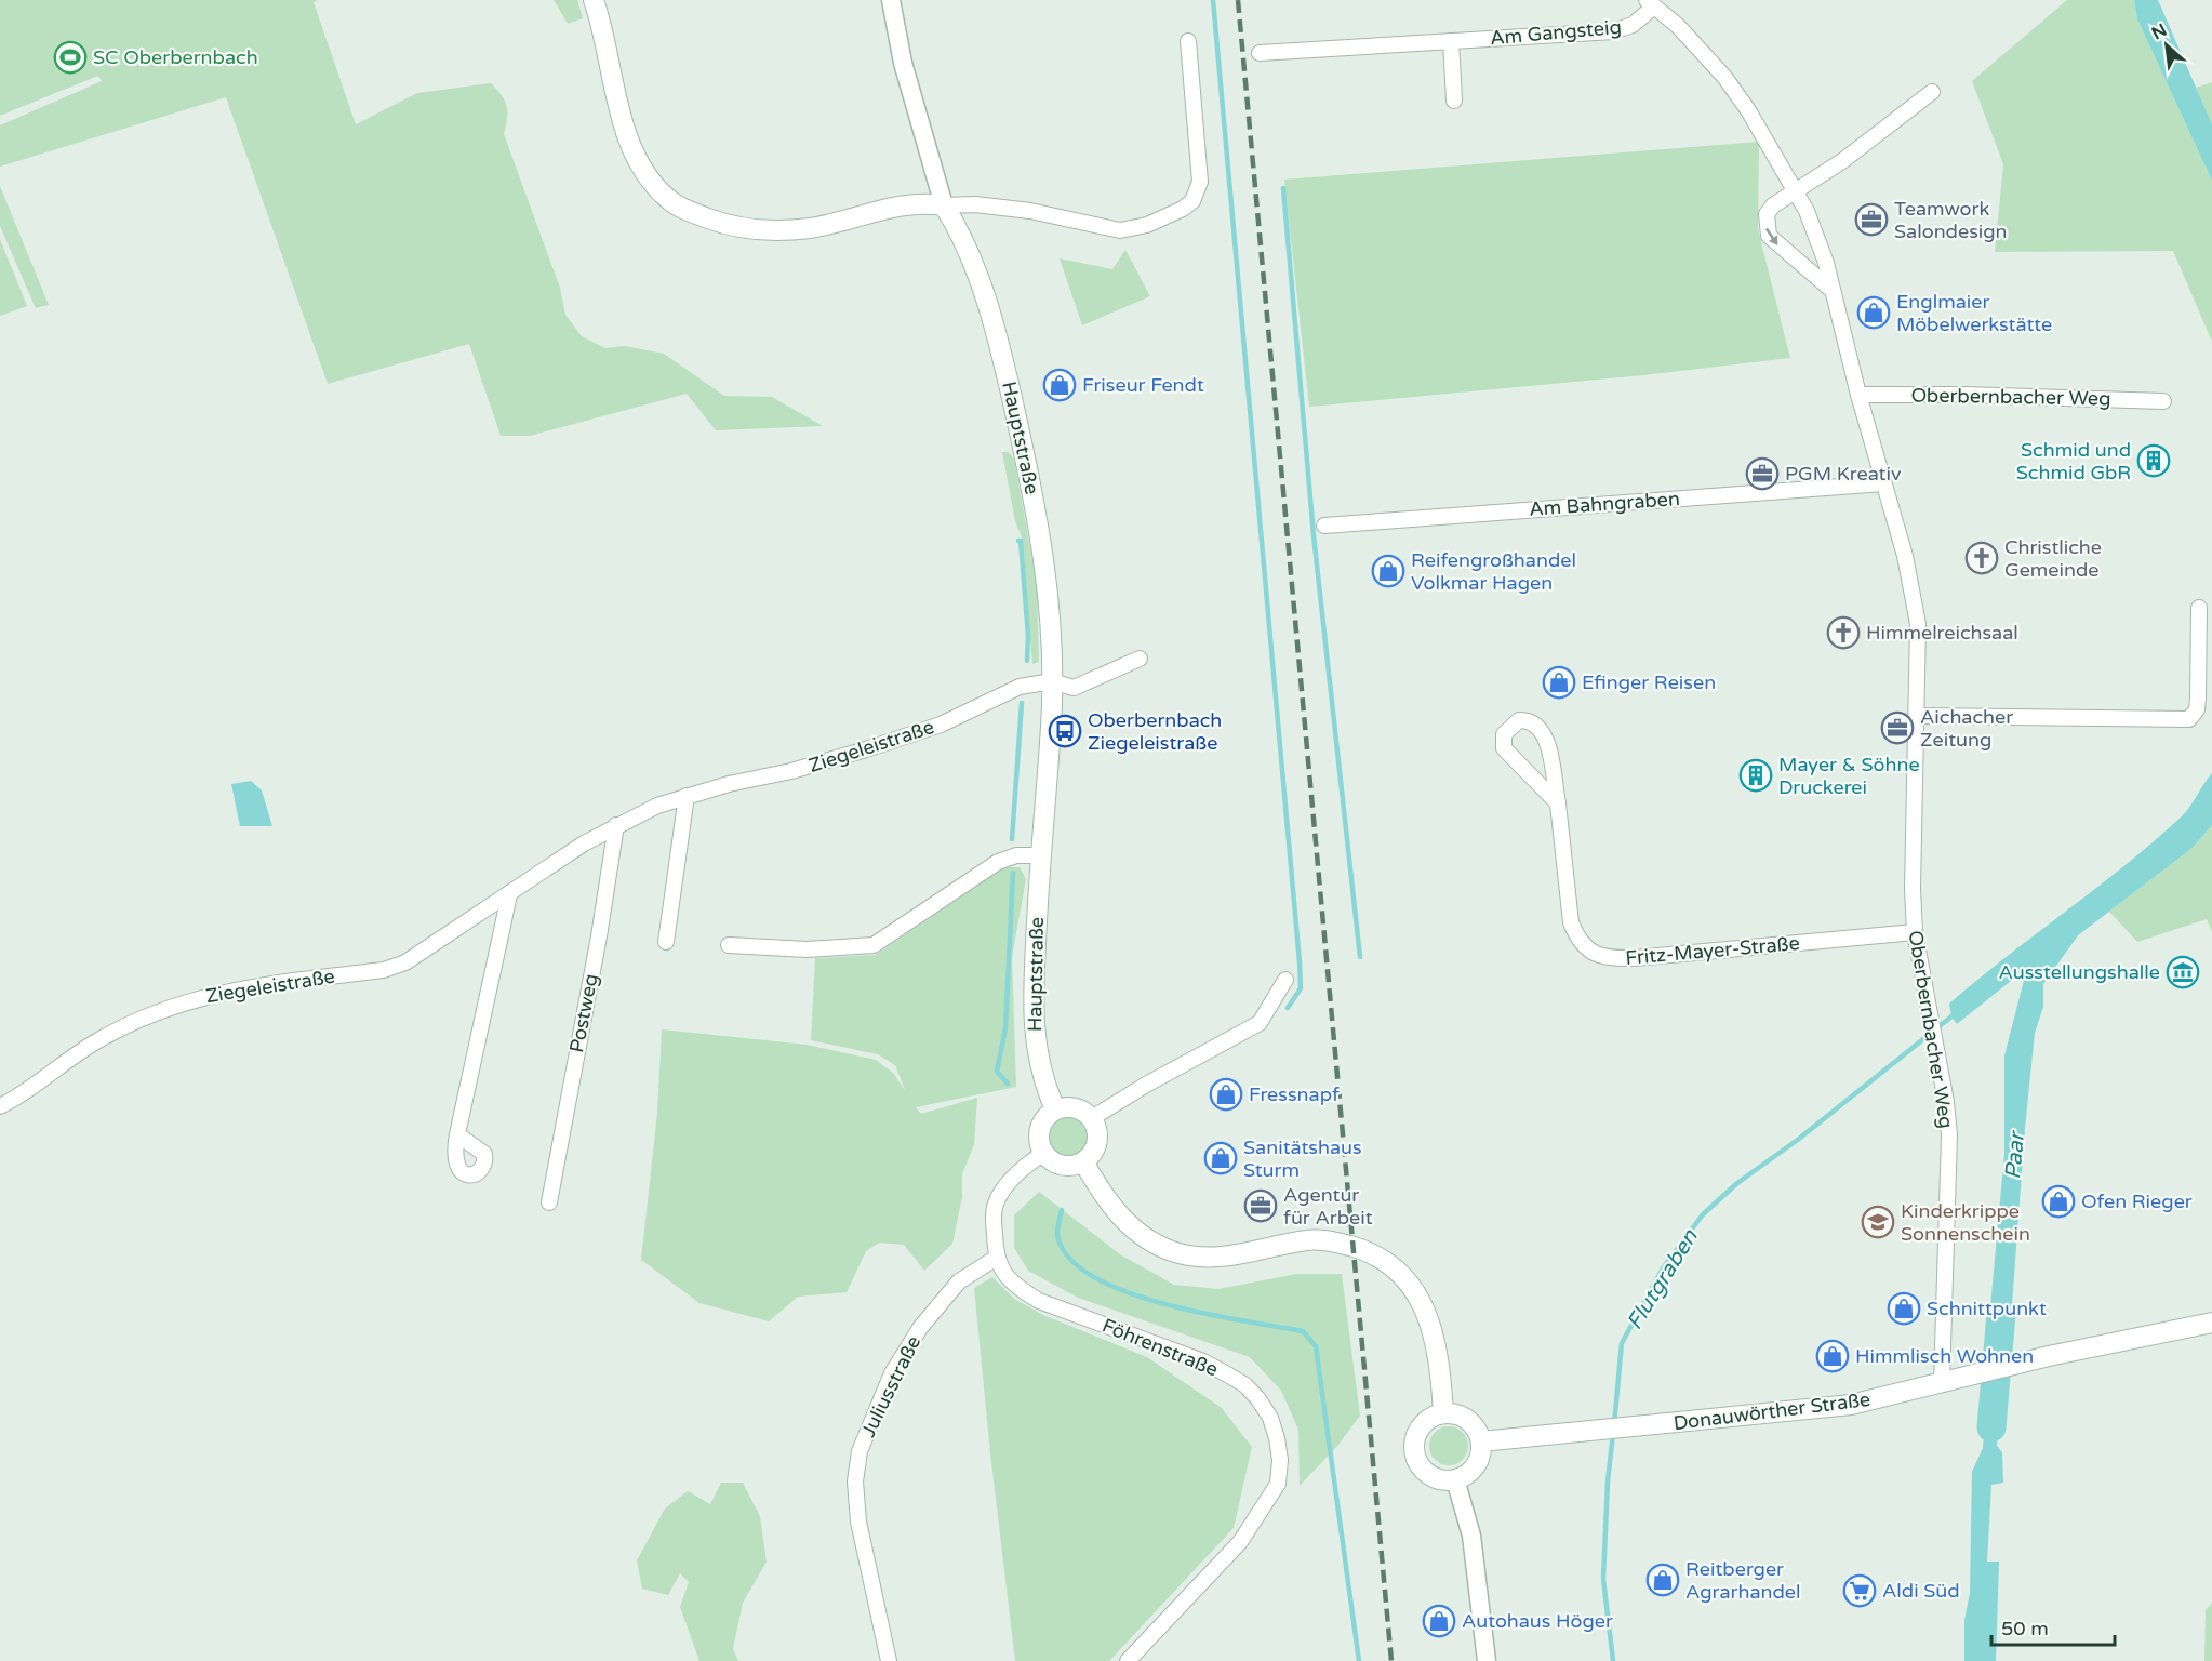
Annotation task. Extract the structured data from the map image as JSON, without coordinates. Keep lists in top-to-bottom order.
{
  "streets": {
    "main road": ["Hauptstraße", "Donauwörther Straße"],
    "street": [
      "Am Gangsteig",
      "Oberbernbacher Weg",
      "Am Bahngraben",
      "Ziegeleistraße",
      "Fritz-Mayer-Straße",
      "Postweg",
      "Föhrenstraße",
      "Juliusstraße"
    ]
  },
  "crossings": [
    ["Am Gangsteig", "Oberbernbacher Weg"],
    ["Oberbernbacher Weg", "Am Bahngraben"],
    ["Oberbernbacher Weg", "Fritz-Mayer-Straße"],
    ["Oberbernbacher Weg", "Donauwörther Straße"],
    ["Hauptstraße", "Ziegeleistraße"],
    ["Ziegeleistraße", "Postweg"],
    ["Föhrenstraße", "Juliusstraße"]
  ],
  "water": ["Paar", "Flutgraben"],
  "places": {
    "sports": ["SC Oberbernbach"],
    "office": [
      "Teamwork Salondesign",
      "PGM Kreativ",
      "Aichacher Zeitung",
      "Agentur für Arbeit"
    ],
    "shop": [
      "Englmaier Möbelwerkstätte",
      "Friseur Fendt",
      "Reifengroßhandel Volkmar Hagen",
      "Efinger Reisen",
      "Fressnapf",
      "Sanitätshaus Sturm",
      "Ofen Rieger",
      "Schnittpunkt",
      "Himmlisch Wohnen",
      "Reitberger Agrarhandel",
      "Autohaus Höger"
    ],
    "building": ["Schmid und Schmid GbR", "Mayer & Söhne Druckerei"],
    "church": ["Christliche Gemeinde", "Himmelreichsaal"],
    "bus stop": ["Oberbernbach Ziegeleistraße"],
    "museum": ["Ausstellungshalle"],
    "school or university": ["Kinderkrippe Sonnenschein"],
    "supermarket": ["Aldi Süd"]
  },
  "scale_bar": "50 m",
  "north": "top left"
}
